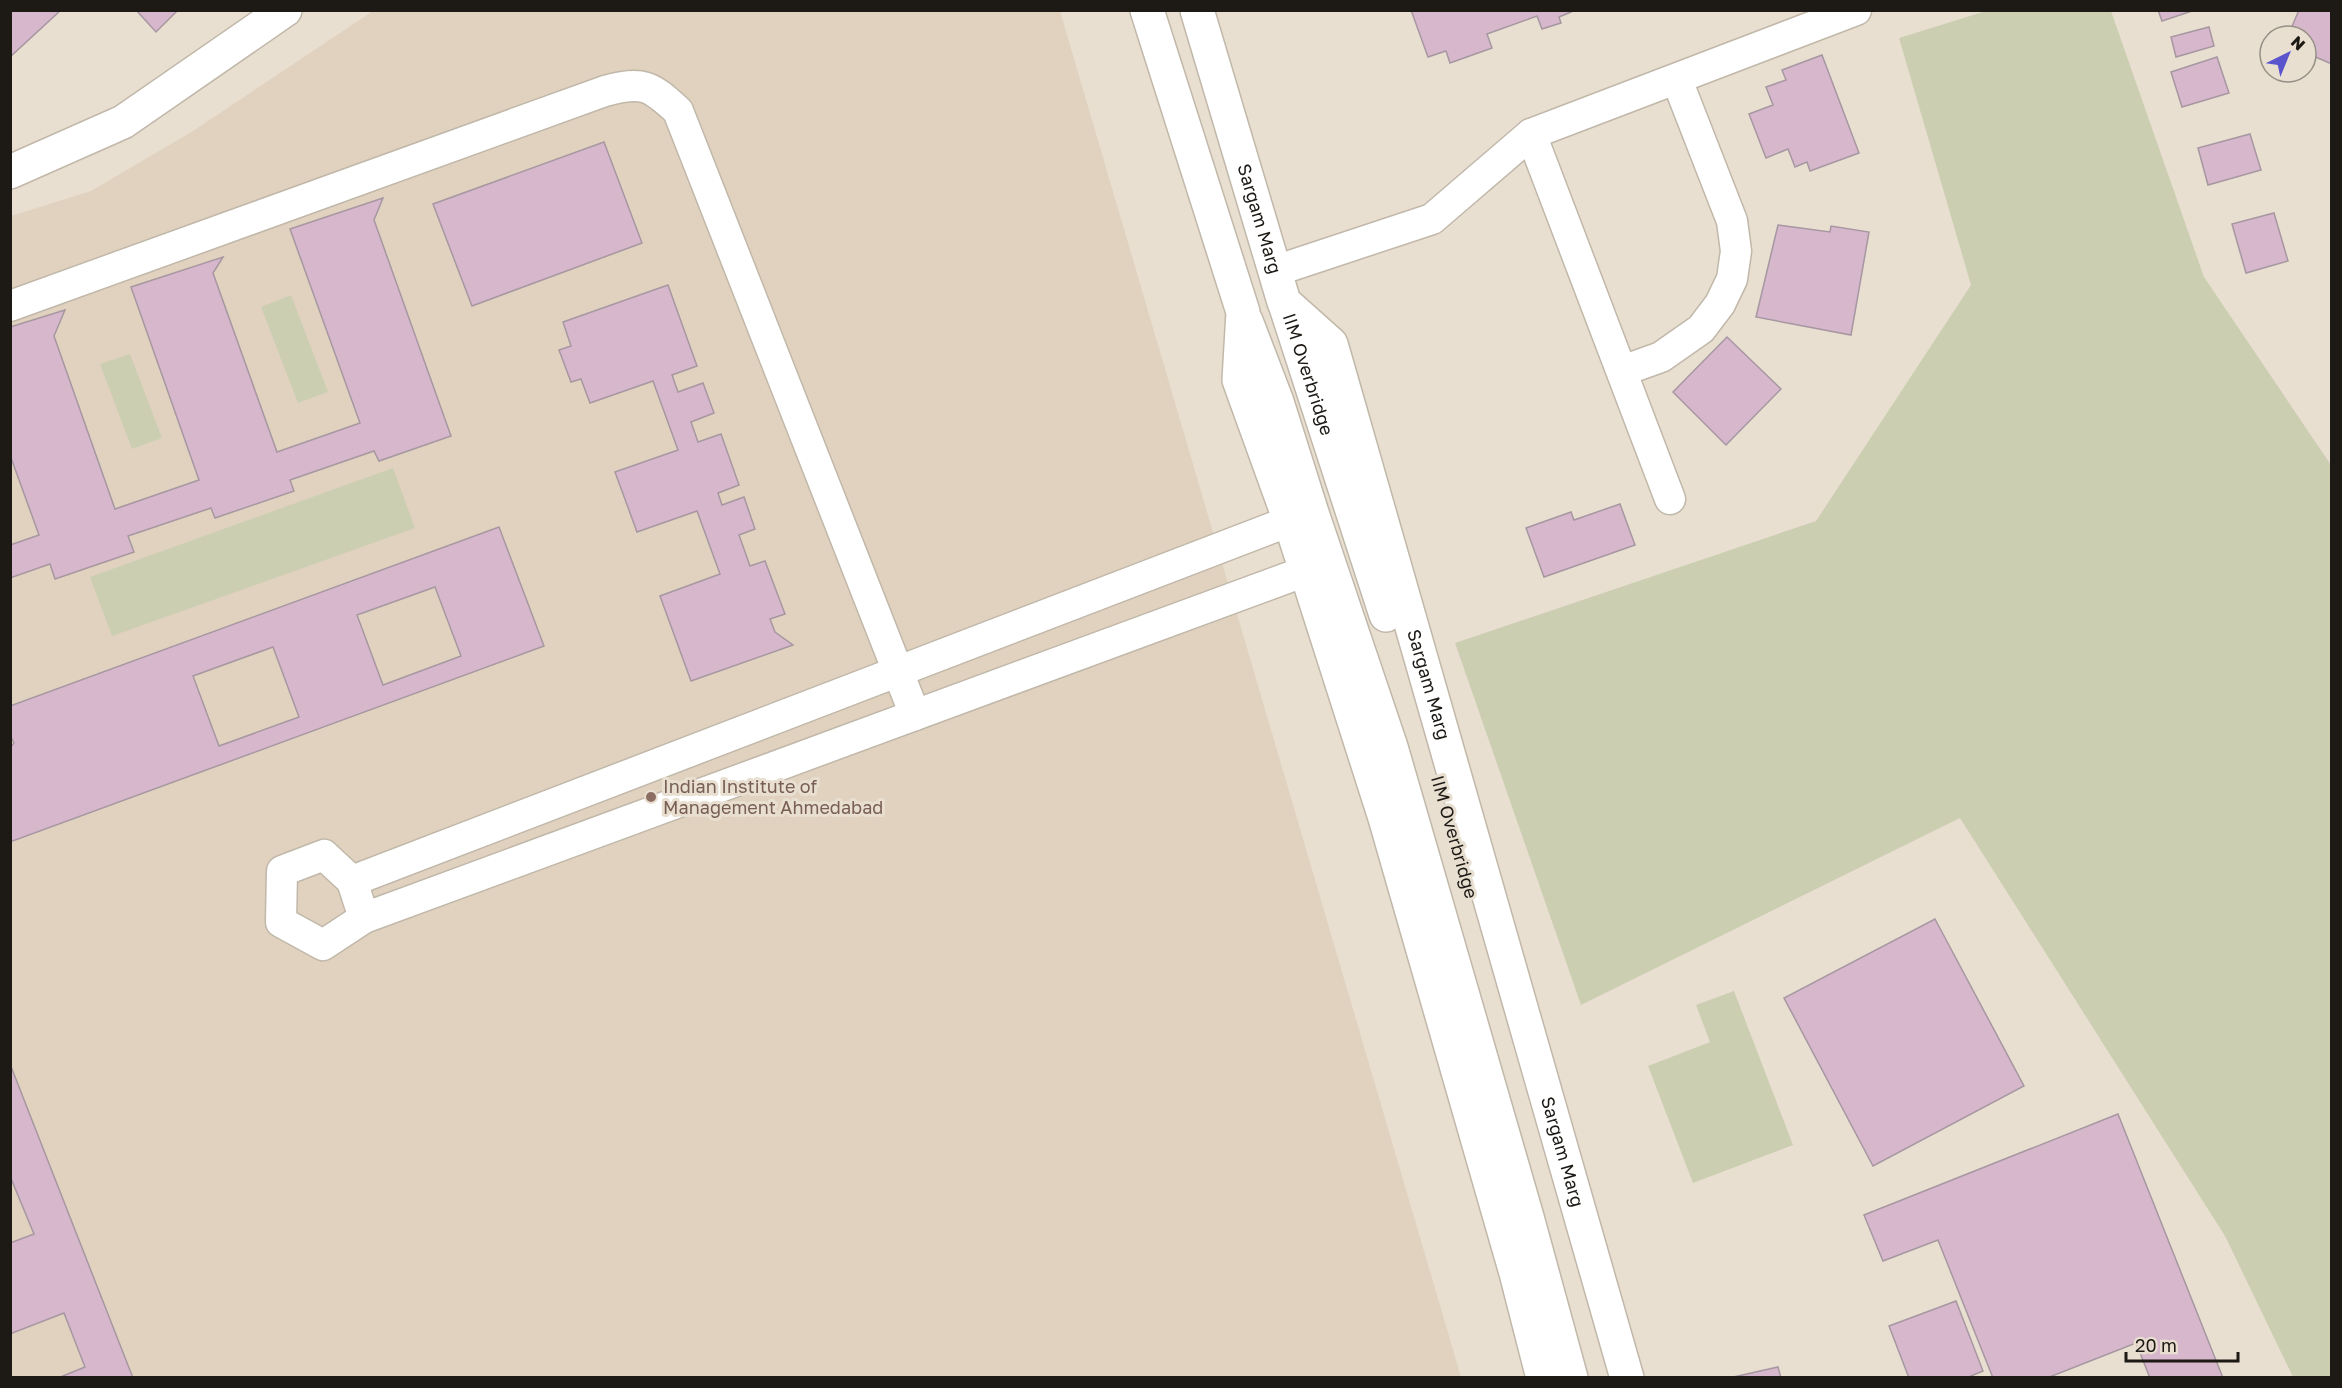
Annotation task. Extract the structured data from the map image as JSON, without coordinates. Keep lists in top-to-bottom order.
{
  "streets": {
    "main road": ["Sargam Marg", "IIM Overbridge"]
  },
  "crossings": [
    ["Sargam Marg", "IIM Overbridge"]
  ],
  "places": ["Indian Institute of Management Ahmedabad"],
  "scale_bar": "20 m",
  "north": "top right"
}
